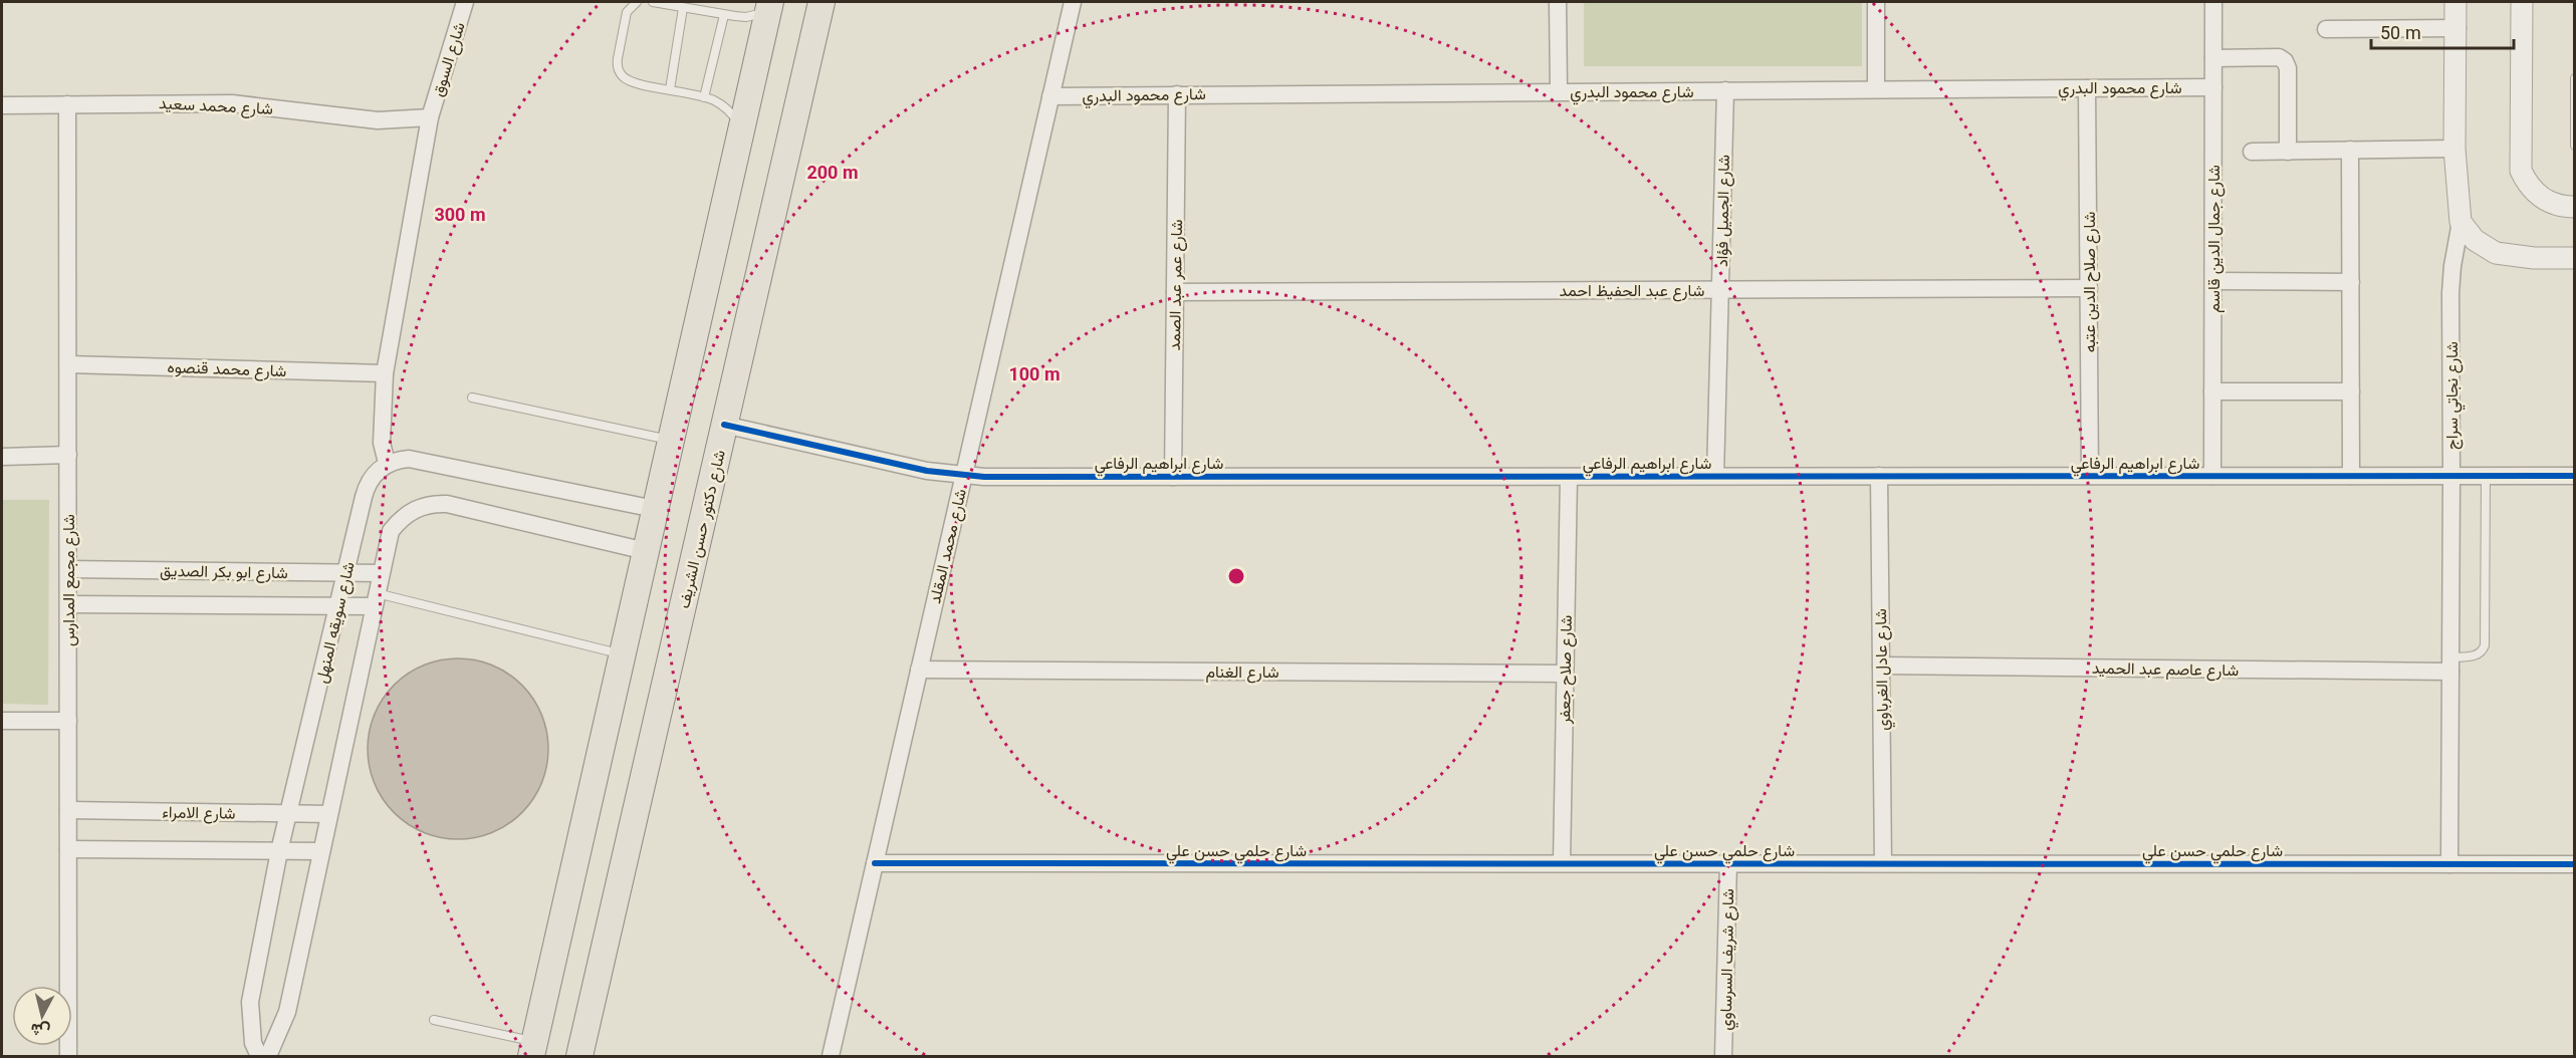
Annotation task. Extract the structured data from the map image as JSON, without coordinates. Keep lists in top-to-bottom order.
{
  "streets": {
    "main road": ["شارع دكتور حسن الشريف"],
    "street": [
      "شارع السوق",
      "شارع محمود البدري",
      "شارع محمد سعيد",
      "شارع الجميل فؤاد",
      "شارع جمال الدين قاسم",
      "شارع صلاح الدين عتبه",
      "شارع عمر عبد الصمد",
      "شارع عبد الحفيظ احمد",
      "شارع محمد قنصوه",
      "شارع نجاتي سراج",
      "شارع ابراهيم الرفاعي",
      "شارع محمد المقلد",
      "شارع ابو بكر الصديق",
      "شارع مجمع المدارس",
      "شارع سويقه المنهل",
      "شارع عاصم عبد الحميد",
      "شارع صلاح جعفر",
      "شارع عادل الغرباوي",
      "شارع الغنام",
      "شارع الامراء",
      "شارع حلمي حسن علي",
      "شارع شريف السرساوي"
    ]
  },
  "crossings": [
    ["شارع السوق", "شارع محمد سعيد"],
    ["شارع السوق", "شارع محمد قنصوه"],
    ["شارع السوق", "شارع سويقه المنهل"],
    ["شارع محمود البدري", "شارع الجميل فؤاد"],
    ["شارع محمود البدري", "شارع جمال الدين قاسم"],
    ["شارع محمود البدري", "شارع صلاح الدين عتبه"],
    ["شارع محمود البدري", "شارع عمر عبد الصمد"],
    ["شارع محمود البدري", "شارع محمد المقلد"],
    ["شارع محمد سعيد", "شارع مجمع المدارس"],
    ["شارع الجميل فؤاد", "شارع عبد الحفيظ احمد"],
    ["شارع الجميل فؤاد", "شارع ابراهيم الرفاعي"],
    ["شارع جمال الدين قاسم", "شارع ابراهيم الرفاعي"],
    ["شارع صلاح الدين عتبه", "شارع عبد الحفيظ احمد"],
    ["شارع صلاح الدين عتبه", "شارع ابراهيم الرفاعي"],
    ["شارع عمر عبد الصمد", "شارع عبد الحفيظ احمد"],
    ["شارع عمر عبد الصمد", "شارع ابراهيم الرفاعي"],
    ["شارع محمد قنصوه", "شارع مجمع المدارس"],
    ["شارع نجاتي سراج", "شارع ابراهيم الرفاعي"],
    ["شارع نجاتي سراج", "شارع عاصم عبد الحميد"],
    ["شارع نجاتي سراج", "شارع حلمي حسن علي"],
    ["شارع ابراهيم الرفاعي", "شارع دكتور حسن الشريف"],
    ["شارع ابراهيم الرفاعي", "شارع محمد المقلد"],
    ["شارع ابراهيم الرفاعي", "شارع صلاح جعفر"],
    ["شارع ابراهيم الرفاعي", "شارع عادل الغرباوي"],
    ["شارع محمد المقلد", "شارع الغنام"],
    ["شارع محمد المقلد", "شارع حلمي حسن علي"],
    ["شارع ابو بكر الصديق", "شارع مجمع المدارس"],
    ["شارع ابو بكر الصديق", "شارع سويقه المنهل"],
    ["شارع مجمع المدارس", "شارع الامراء"],
    ["شارع سويقه المنهل", "شارع الامراء"],
    ["شارع عاصم عبد الحميد", "شارع عادل الغرباوي"],
    ["شارع صلاح جعفر", "شارع الغنام"],
    ["شارع صلاح جعفر", "شارع حلمي حسن علي"],
    ["شارع عادل الغرباوي", "شارع حلمي حسن علي"],
    ["شارع حلمي حسن علي", "شارع شريف السرساوي"]
  ],
  "scale_bar": "50 m",
  "north": "bottom",
  "rings": ["200 m", "300 m", "100 m"]
}
